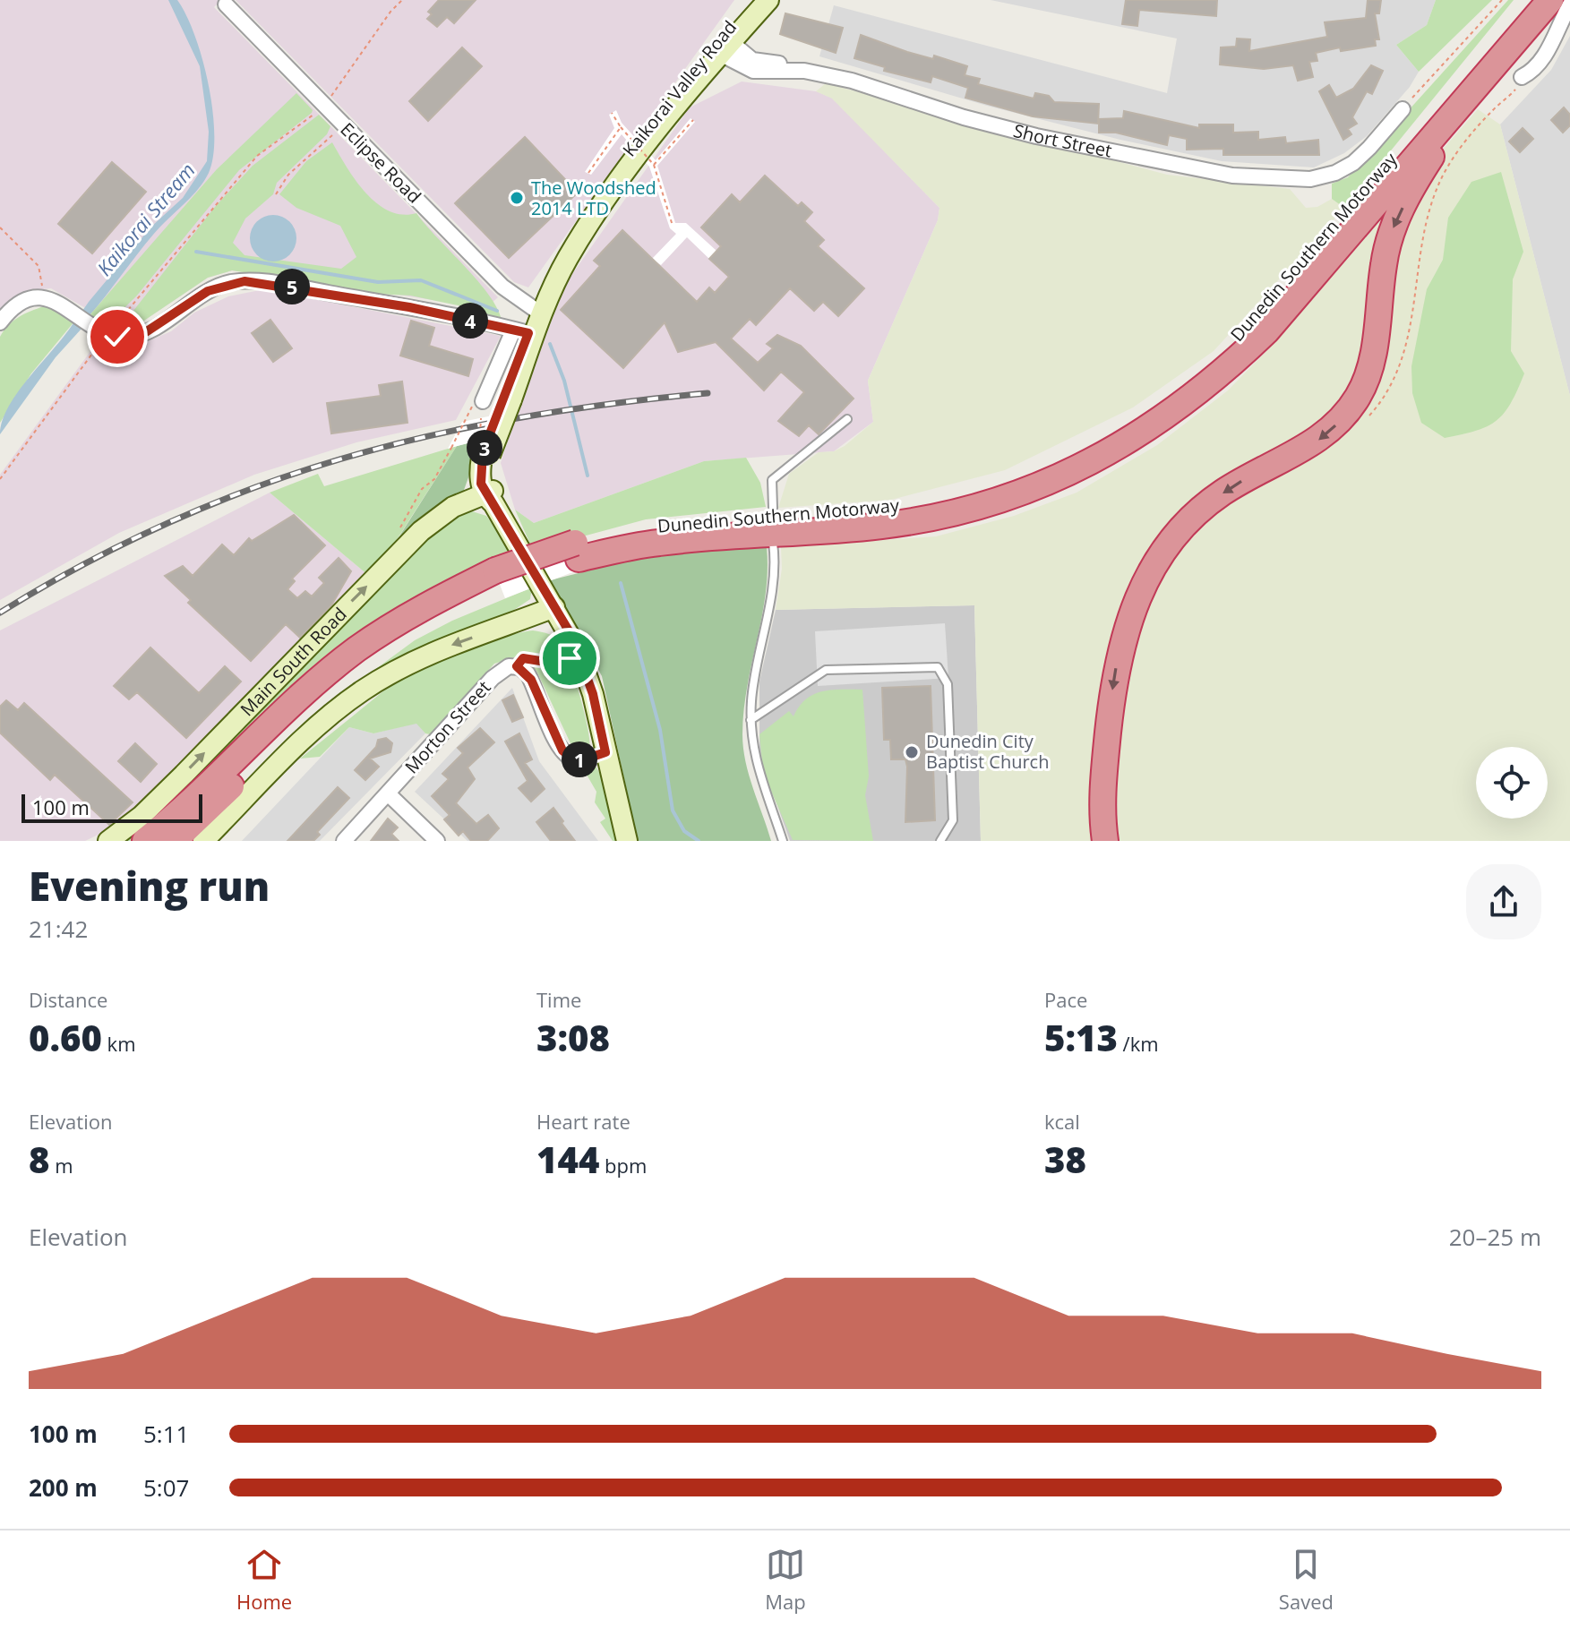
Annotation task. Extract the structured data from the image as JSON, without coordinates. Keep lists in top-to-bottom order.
{
  "streets": {
    "highway": ["Dunedin Southern Motorway"],
    "main road": ["Kaikorai Valley Road", "Main South Road"],
    "street": ["Short Street", "Eclipse Road", "Morton Street"]
  },
  "crossings": [
    ["Kaikorai Valley Road", "Short Street"],
    ["Kaikorai Valley Road", "Eclipse Road"],
    ["Kaikorai Valley Road", "Main South Road"]
  ],
  "water": ["Kaikorai Stream"],
  "places": ["The Woodshed 2014 LTD", "Dunedin City Baptist Church"],
  "scale_bar": "100 m",
  "page": {
    "pins": [
      "5",
      "4",
      "3",
      "1"
    ],
    "scale": "100 m",
    "heading": ["Evening run", "21:42"],
    "stats": [
      ["Distance", "0.60 km"],
      ["Time", "3:08"],
      ["Pace", "5:13 /km"],
      ["Elevation", "8 m"],
      ["Heart rate", "144 bpm"],
      ["kcal", "38"]
    ],
    "chart": ["Elevation", "20–25 m"],
    "list": [
      {
        "name": "100 m",
        "note": "5:11"
      },
      {
        "name": "200 m",
        "note": "5:07"
      }
    ],
    "tabs": ["Home", "Map", "Saved"]
  }
}
